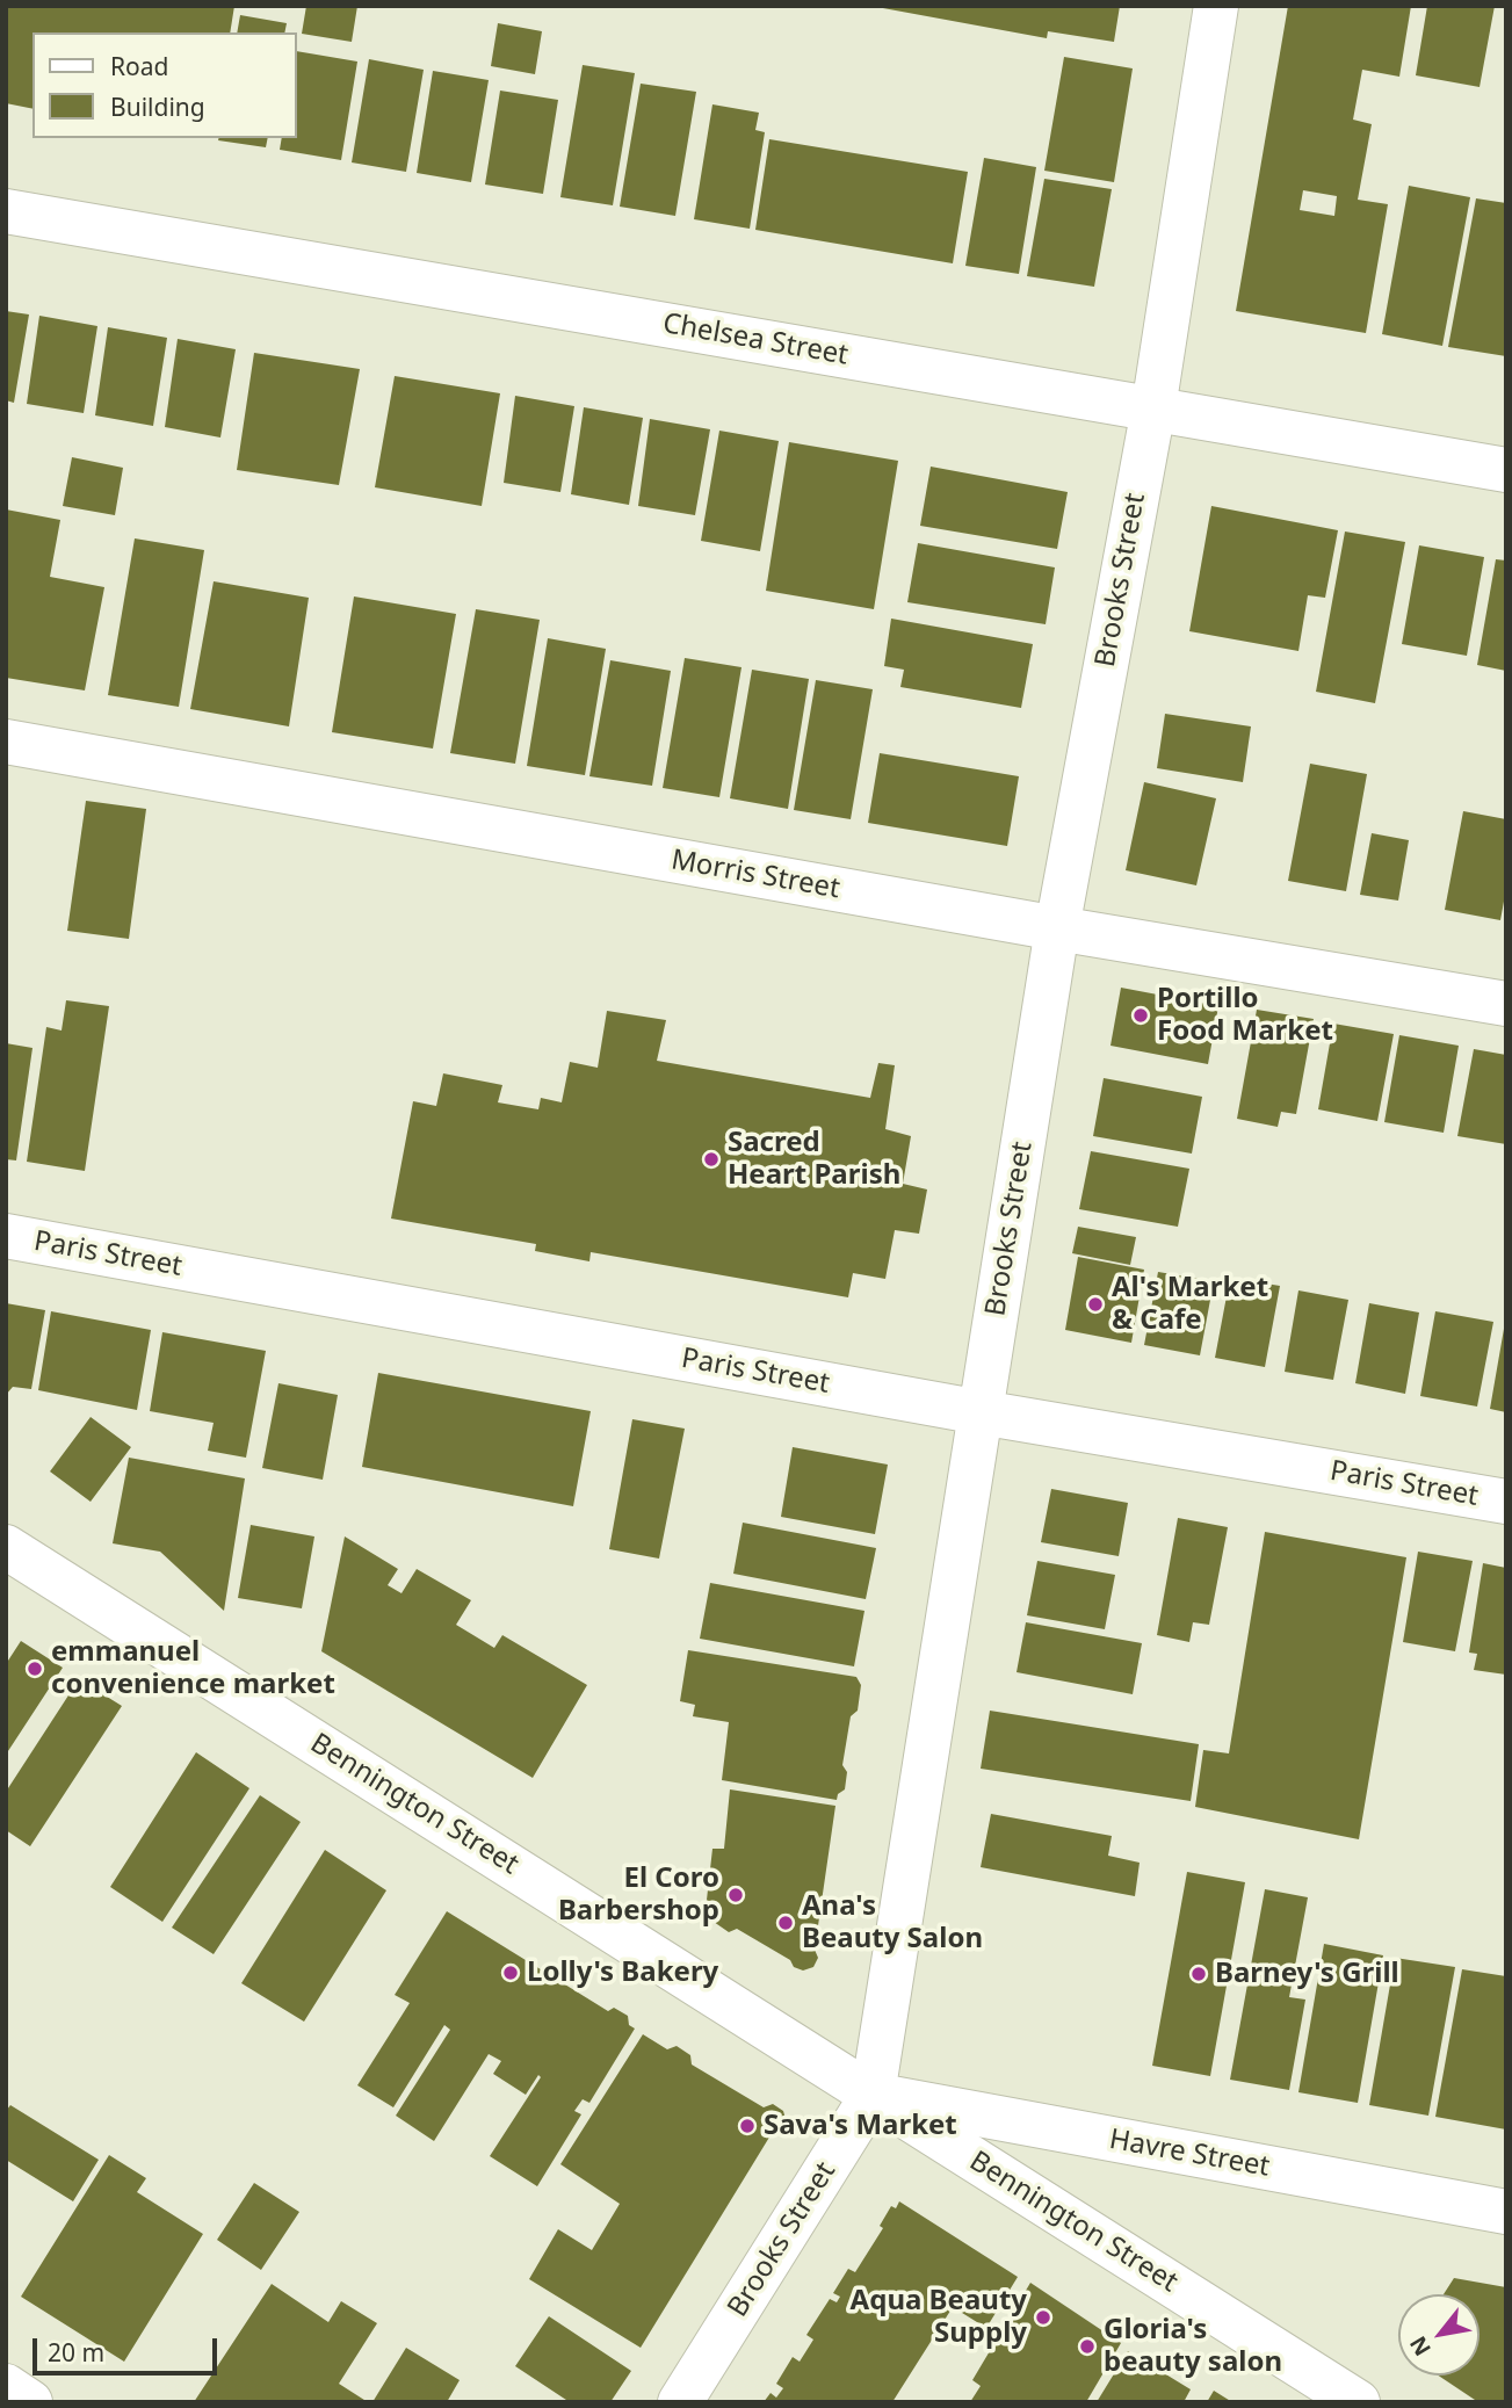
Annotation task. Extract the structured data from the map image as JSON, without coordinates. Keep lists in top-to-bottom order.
{
  "streets": {
    "street": [
      "Chelsea Street",
      "Brooks Street",
      "Morris Street",
      "Paris Street",
      "Bennington Street",
      "Havre Street"
    ]
  },
  "crossings": [
    ["Chelsea Street", "Brooks Street"],
    ["Brooks Street", "Morris Street"],
    ["Brooks Street", "Paris Street"],
    ["Brooks Street", "Bennington Street"],
    ["Brooks Street", "Havre Street"],
    ["Bennington Street", "Havre Street"]
  ],
  "places": [
    "Portillo Food Market",
    "Sacred Heart Parish",
    "Al's Market & Cafe",
    "emmanuel convenience market",
    "El Coro Barbershop",
    "Ana's Beauty Salon",
    "Lolly's Bakery",
    "Barney's Grill",
    "Sava's Market",
    "Aqua Beauty Supply",
    "Gloria's beauty salon"
  ],
  "legend": ["Road", "Building"],
  "scale_bar": "20 m",
  "north": "bottom left"
}
